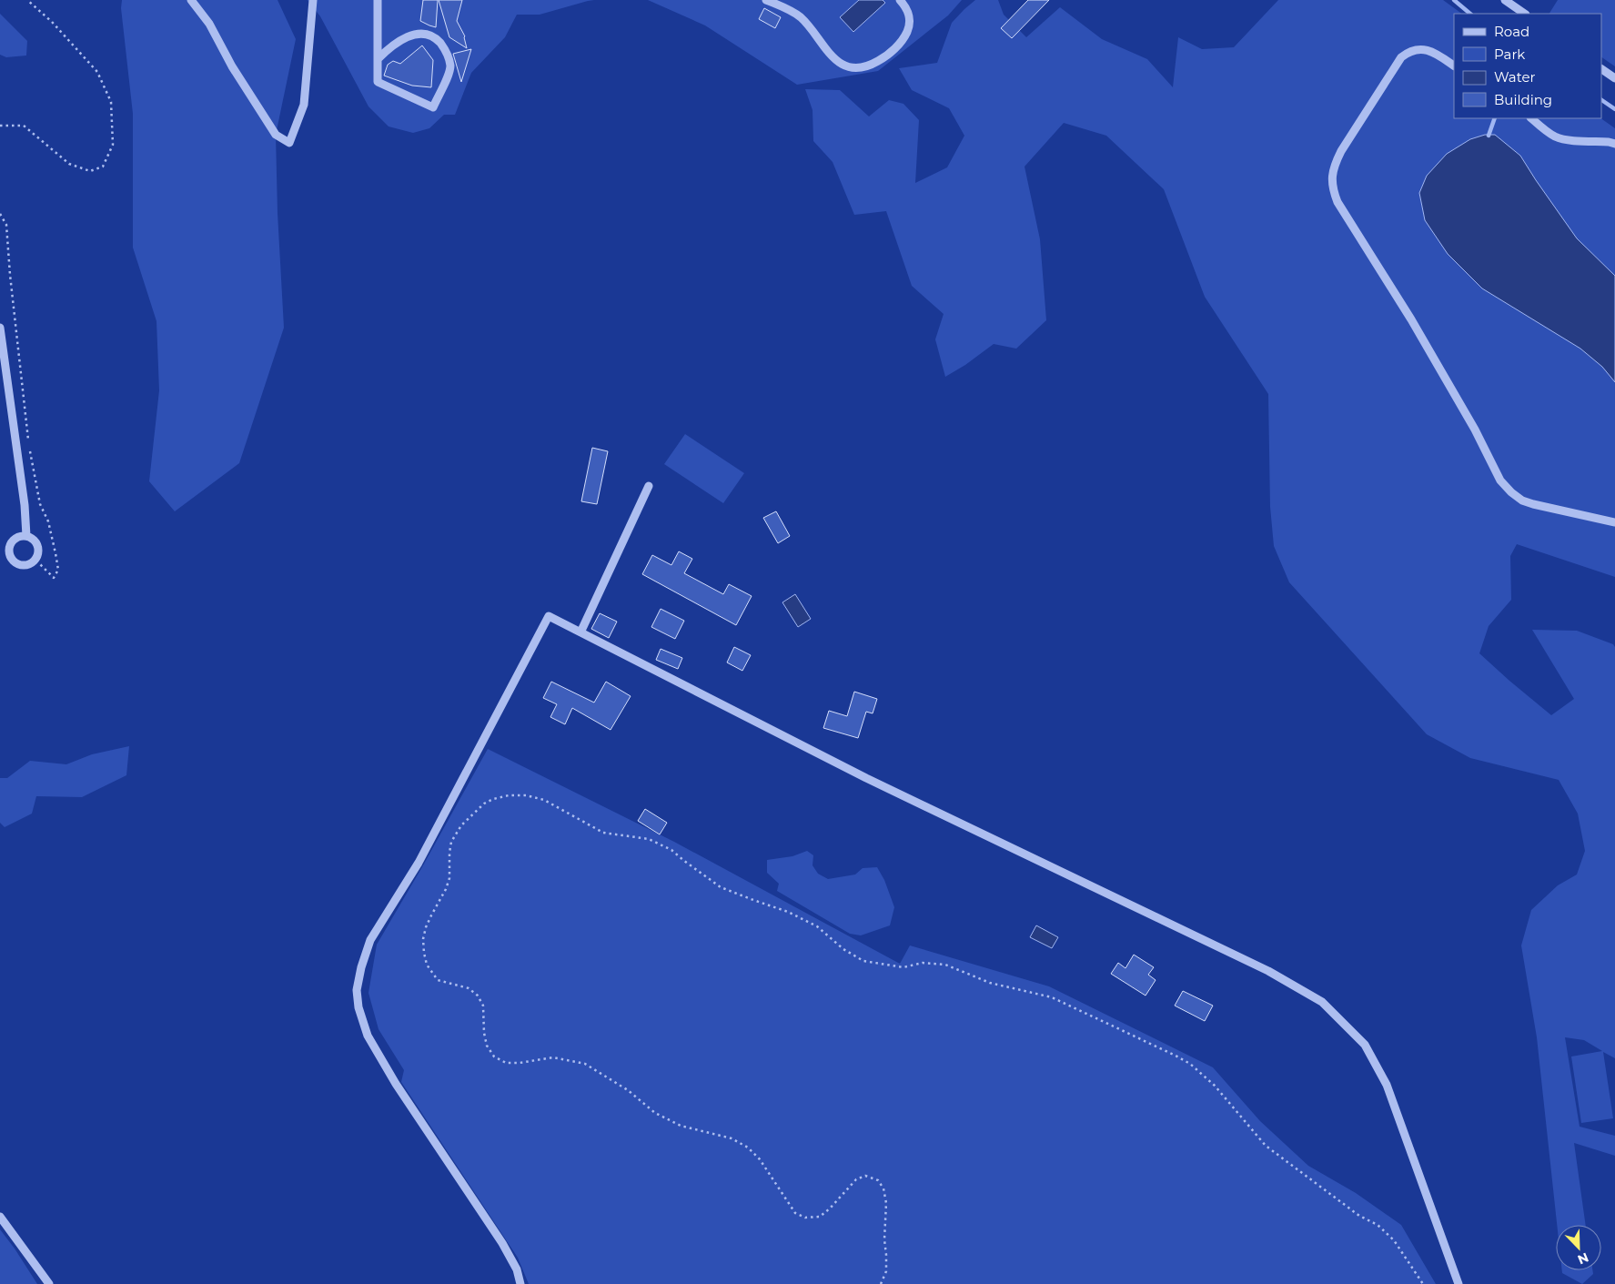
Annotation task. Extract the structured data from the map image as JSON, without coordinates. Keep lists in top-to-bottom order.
{
  "legend": [
    "Road",
    "Park",
    "Water",
    "Building"
  ],
  "north": "bottom right"
}
